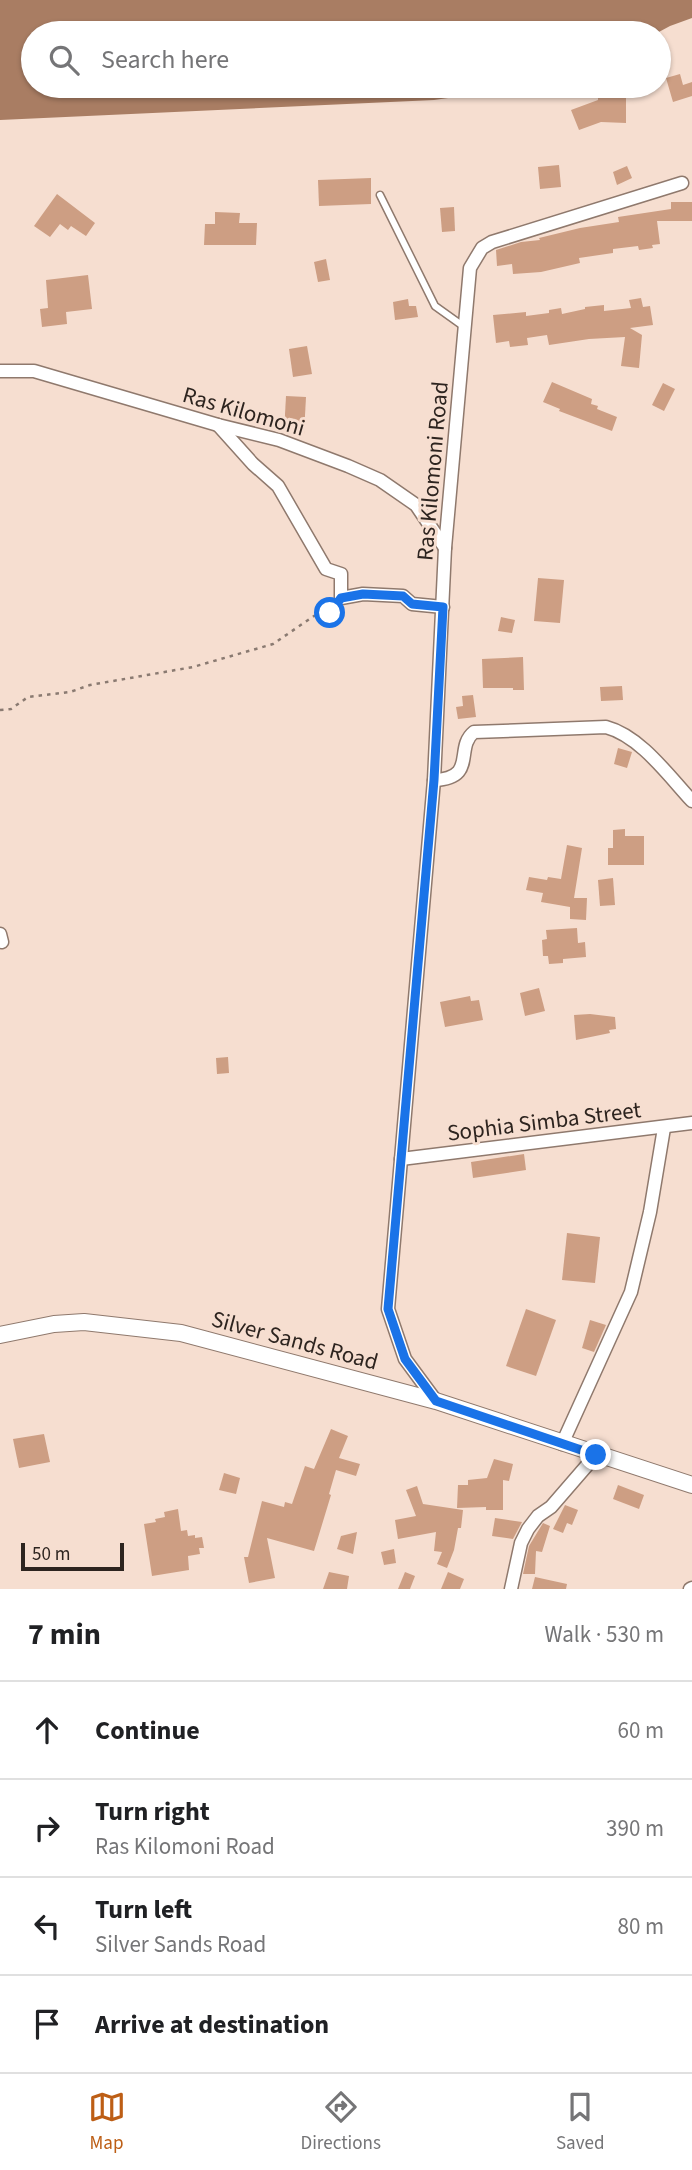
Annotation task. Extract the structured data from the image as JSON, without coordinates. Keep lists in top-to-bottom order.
{
  "streets": {
    "street": [
      "Ras Kilomoni",
      "Ras Kilomoni Road",
      "Sophia Simba Street",
      "Silver Sands Road"
    ]
  },
  "crossings": [
    ["Ras Kilomoni", "Ras Kilomoni Road"],
    ["Ras Kilomoni Road", "Sophia Simba Street"],
    ["Ras Kilomoni Road", "Silver Sands Road"]
  ],
  "scale_bar": "50 m",
  "page": {
    "search": "Search here",
    "scale": "50 m",
    "heading": ["7 min", "Walk · 530 m"],
    "list": [
      ["Continue", "60 m"],
      ["Turn right", "Ras Kilomoni Road", "390 m"],
      ["Turn left", "Silver Sands Road", "80 m"],
      "Arrive at destination"
    ],
    "nav": ["Map", "Directions", "Saved"]
  }
}
